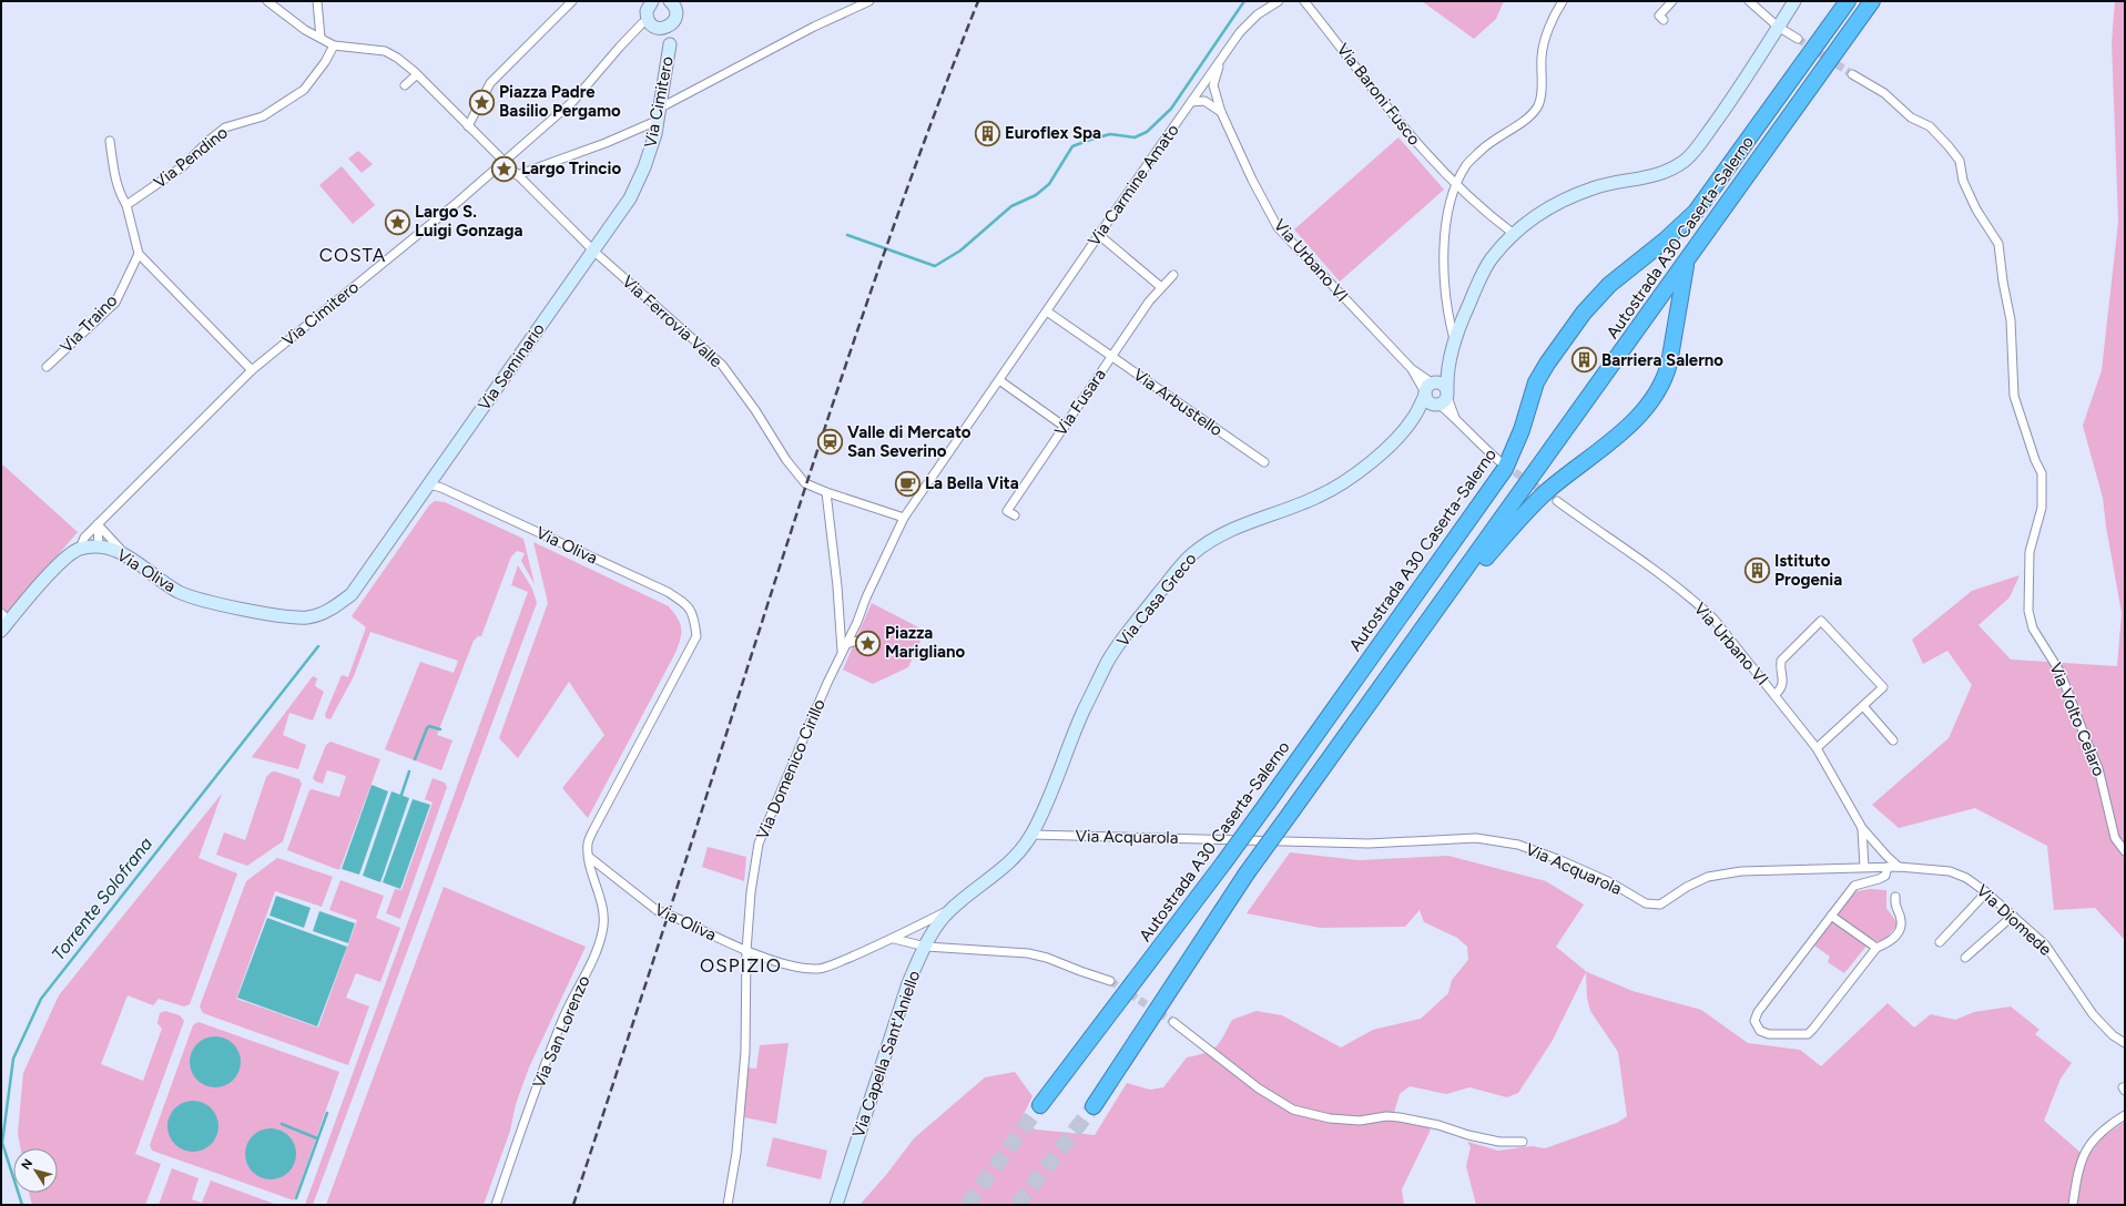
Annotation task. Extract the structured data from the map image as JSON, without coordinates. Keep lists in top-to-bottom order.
{
  "streets": {
    "highway": ["Autostrada A30 Caserta-Salerno"],
    "main road": [
      "Via Cimitero",
      "Via Seminario",
      "Via Oliva",
      "Via Casa Greco",
      "Via Capella Sant'Aniello"
    ],
    "street": [
      "Via Baroni Fusco",
      "Via Pendino",
      "Via Carmine Amato",
      "Via Urbano VI",
      "Via Ferrovia Valle",
      "Via Traino",
      "Via Fusara",
      "Via Arbustello",
      "Via Volto Celaro",
      "Via Domenico Cirillo",
      "Via Acquarola",
      "Via Diomede",
      "Via San Lorenzo"
    ]
  },
  "crossings": [
    ["Via Cimitero", "Via Ferrovia Valle"],
    ["Via Cimitero", "Via Seminario"],
    ["Via Cimitero", "Via Oliva"],
    ["Via Pendino", "Via Ferrovia Valle"],
    ["Via Carmine Amato", "Via Arbustello"],
    ["Via Carmine Amato", "Via Domenico Cirillo"],
    ["Via Urbano VI", "Via Diomede"],
    ["Via Ferrovia Valle", "Via Seminario"],
    ["Via Ferrovia Valle", "Via Domenico Cirillo"],
    ["Via Seminario", "Via Oliva"],
    ["Via Fusara", "Via Arbustello"],
    ["Via Oliva", "Via Domenico Cirillo"],
    ["Via Oliva", "Via San Lorenzo"],
    ["Via Casa Greco", "Via Acquarola"],
    ["Via Acquarola", "Via Diomede"]
  ],
  "districts": ["COSTA", "OSPIZIO"],
  "water": ["Torrente Solofrana"],
  "places": {
    "place": [
      "Piazza Padre Basilio Pergamo",
      "Largo Trincio",
      "Largo S. Luigi Gonzaga",
      "Piazza Marigliano"
    ],
    "building": ["Euroflex Spa", "Barriera Salerno", "Istituto Progenia"],
    "station": ["Valle di Mercato San Severino"],
    "cafe": ["La Bella Vita"]
  },
  "north": "top left"
}
